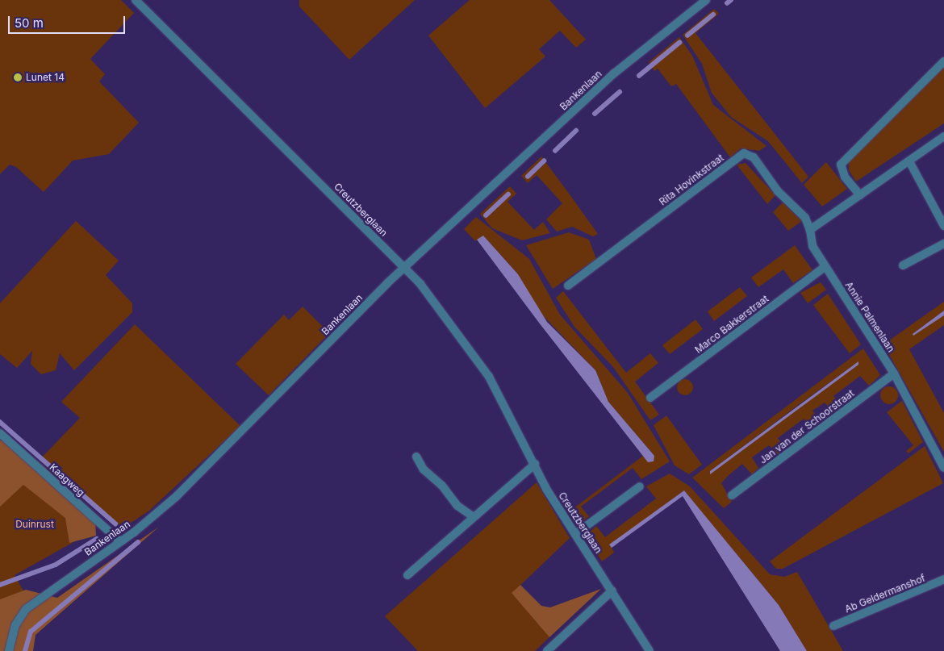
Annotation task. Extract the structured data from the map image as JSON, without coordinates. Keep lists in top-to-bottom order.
{
  "streets": {
    "street": [
      "Bankenlaan",
      "Rita Hovinkstraat",
      "Creutzberglaan",
      "Annie Palmenlaan",
      "Marco Bakkerstraat",
      "Jan van der Schoorstraat",
      "Kaagweg",
      "Ab Geldermanshof"
    ]
  },
  "crossings": [
    ["Bankenlaan", "Creutzberglaan"],
    ["Bankenlaan", "Kaagweg"],
    ["Rita Hovinkstraat", "Annie Palmenlaan"],
    ["Annie Palmenlaan", "Marco Bakkerstraat"],
    ["Annie Palmenlaan", "Jan van der Schoorstraat"]
  ],
  "parks": ["Duinrust"],
  "places": ["Lunet 14"],
  "scale_bar": "50 m"
}
